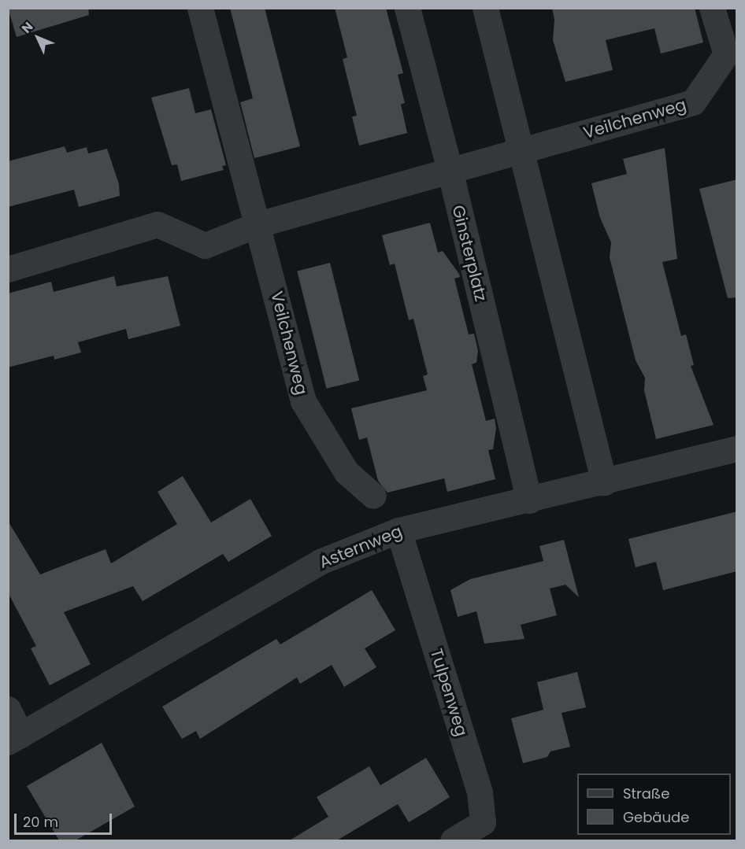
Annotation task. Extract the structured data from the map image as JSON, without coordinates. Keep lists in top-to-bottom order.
{
  "streets": {
    "street": [
      "Veilchenweg",
      "Ginsterplatz",
      "Asternweg",
      "Tulpenweg"
    ]
  },
  "crossings": [
    ["Veilchenweg", "Ginsterplatz"],
    ["Ginsterplatz", "Asternweg"],
    ["Asternweg", "Tulpenweg"]
  ],
  "legend": ["Straße", "Gebäude"],
  "scale_bar": "20 m",
  "north": "top left"
}
